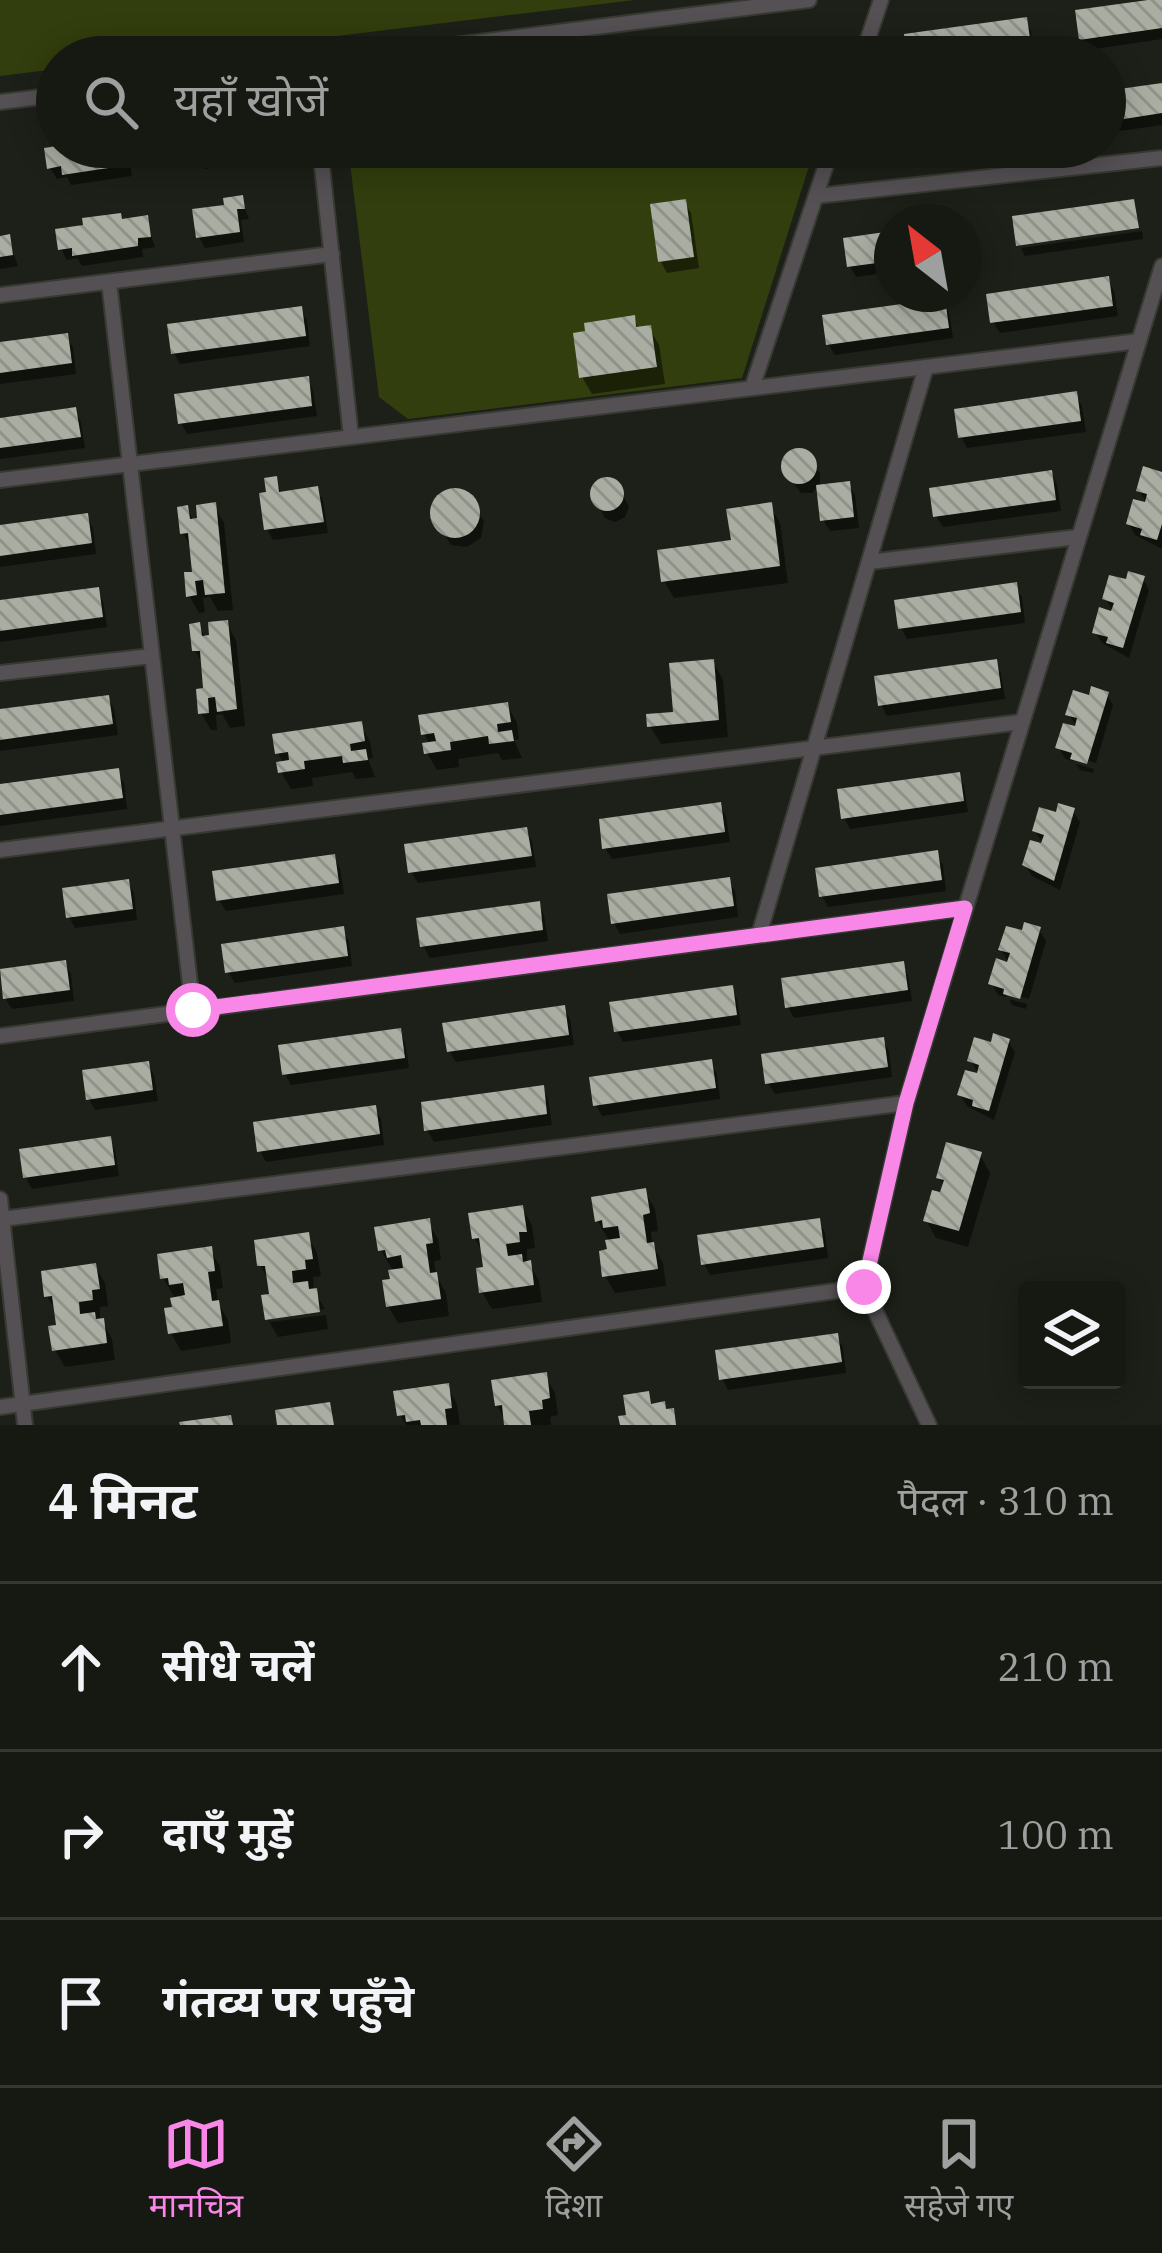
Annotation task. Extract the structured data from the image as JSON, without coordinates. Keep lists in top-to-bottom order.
{
  "north": "top left",
  "page": {
    "search": "यहाँ खोजें",
    "heading": ["4 मिनट", "पैदल · 310 m"],
    "list": [
      ["सीधे चलें", "210 m"],
      ["दाएँ मुड़ें", "100 m"],
      "गंतव्य पर पहुँचे"
    ],
    "nav": ["मानचित्र", "दिशा", "सहेजे गए"]
  }
}
